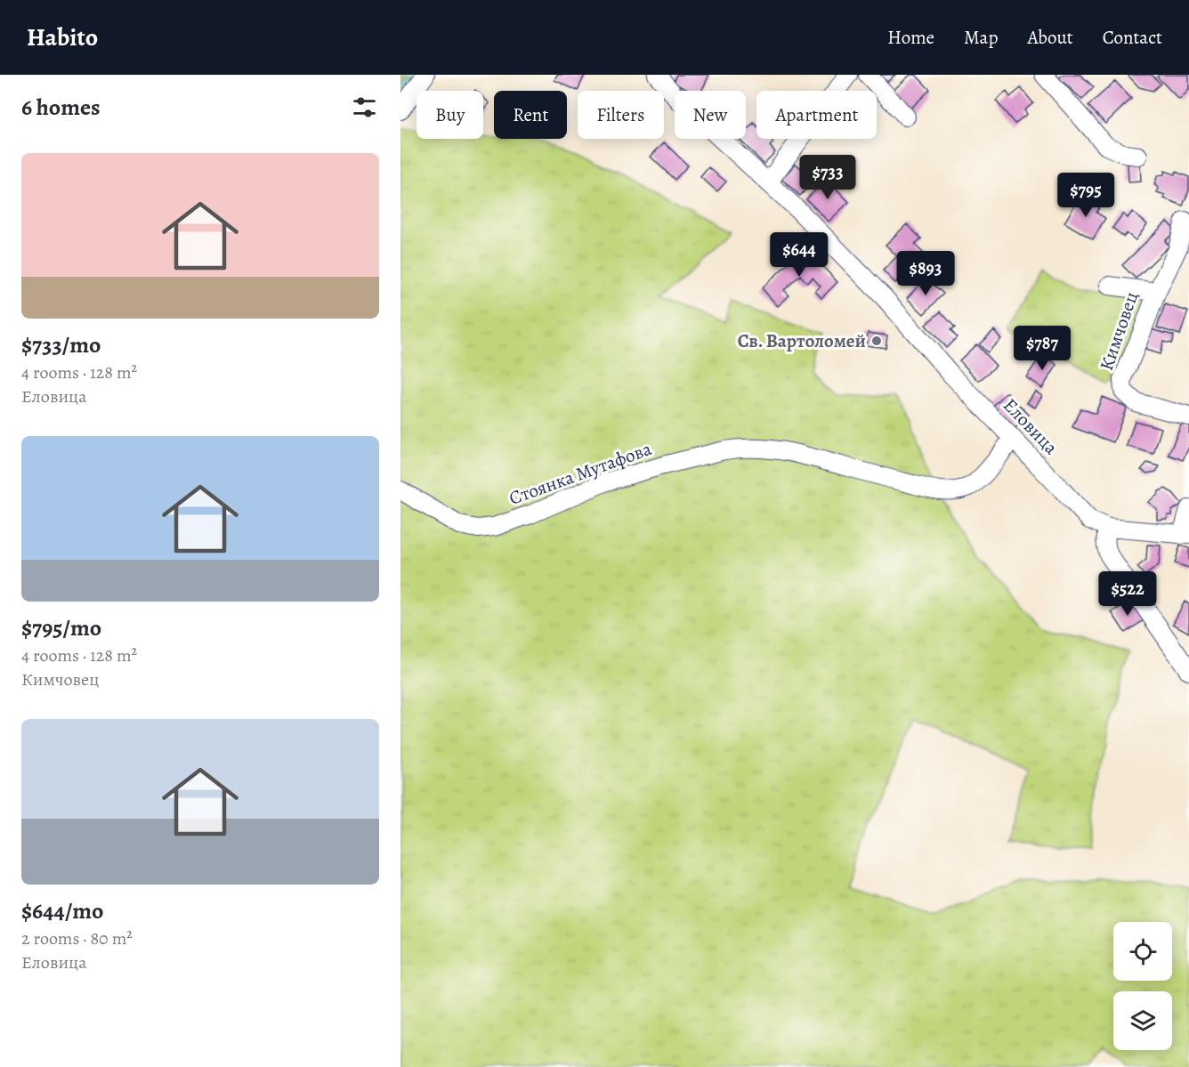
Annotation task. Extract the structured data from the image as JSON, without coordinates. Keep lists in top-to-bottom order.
{
  "streets": {
    "street": ["Кимчовец", "Еловица", "Стоянка Мутафова"]
  },
  "crossings": [
    ["Еловица", "Стоянка Мутафова"]
  ],
  "places": ["Св. Вартоломей"],
  "page": {
    "header": "Habito",
    "nav": [
      "Home",
      "Map",
      "About",
      "Contact"
    ],
    "heading": "6 homes",
    "chip": [
      "Buy",
      "Rent",
      "Filters",
      "New",
      "Apartment"
    ],
    "list": [
      {
        "name": "$733/mo",
        "note": "4 rooms · 128 m² · Еловица"
      },
      {
        "name": "$795/mo",
        "note": "4 rooms · 128 m² · Кимчовец"
      },
      {
        "name": "$644/mo",
        "note": "2 rooms · 80 m² · Еловица"
      }
    ],
    "price": [
      "$733",
      "$795",
      "$644",
      "$893",
      "$787",
      "$522"
    ]
  }
}
